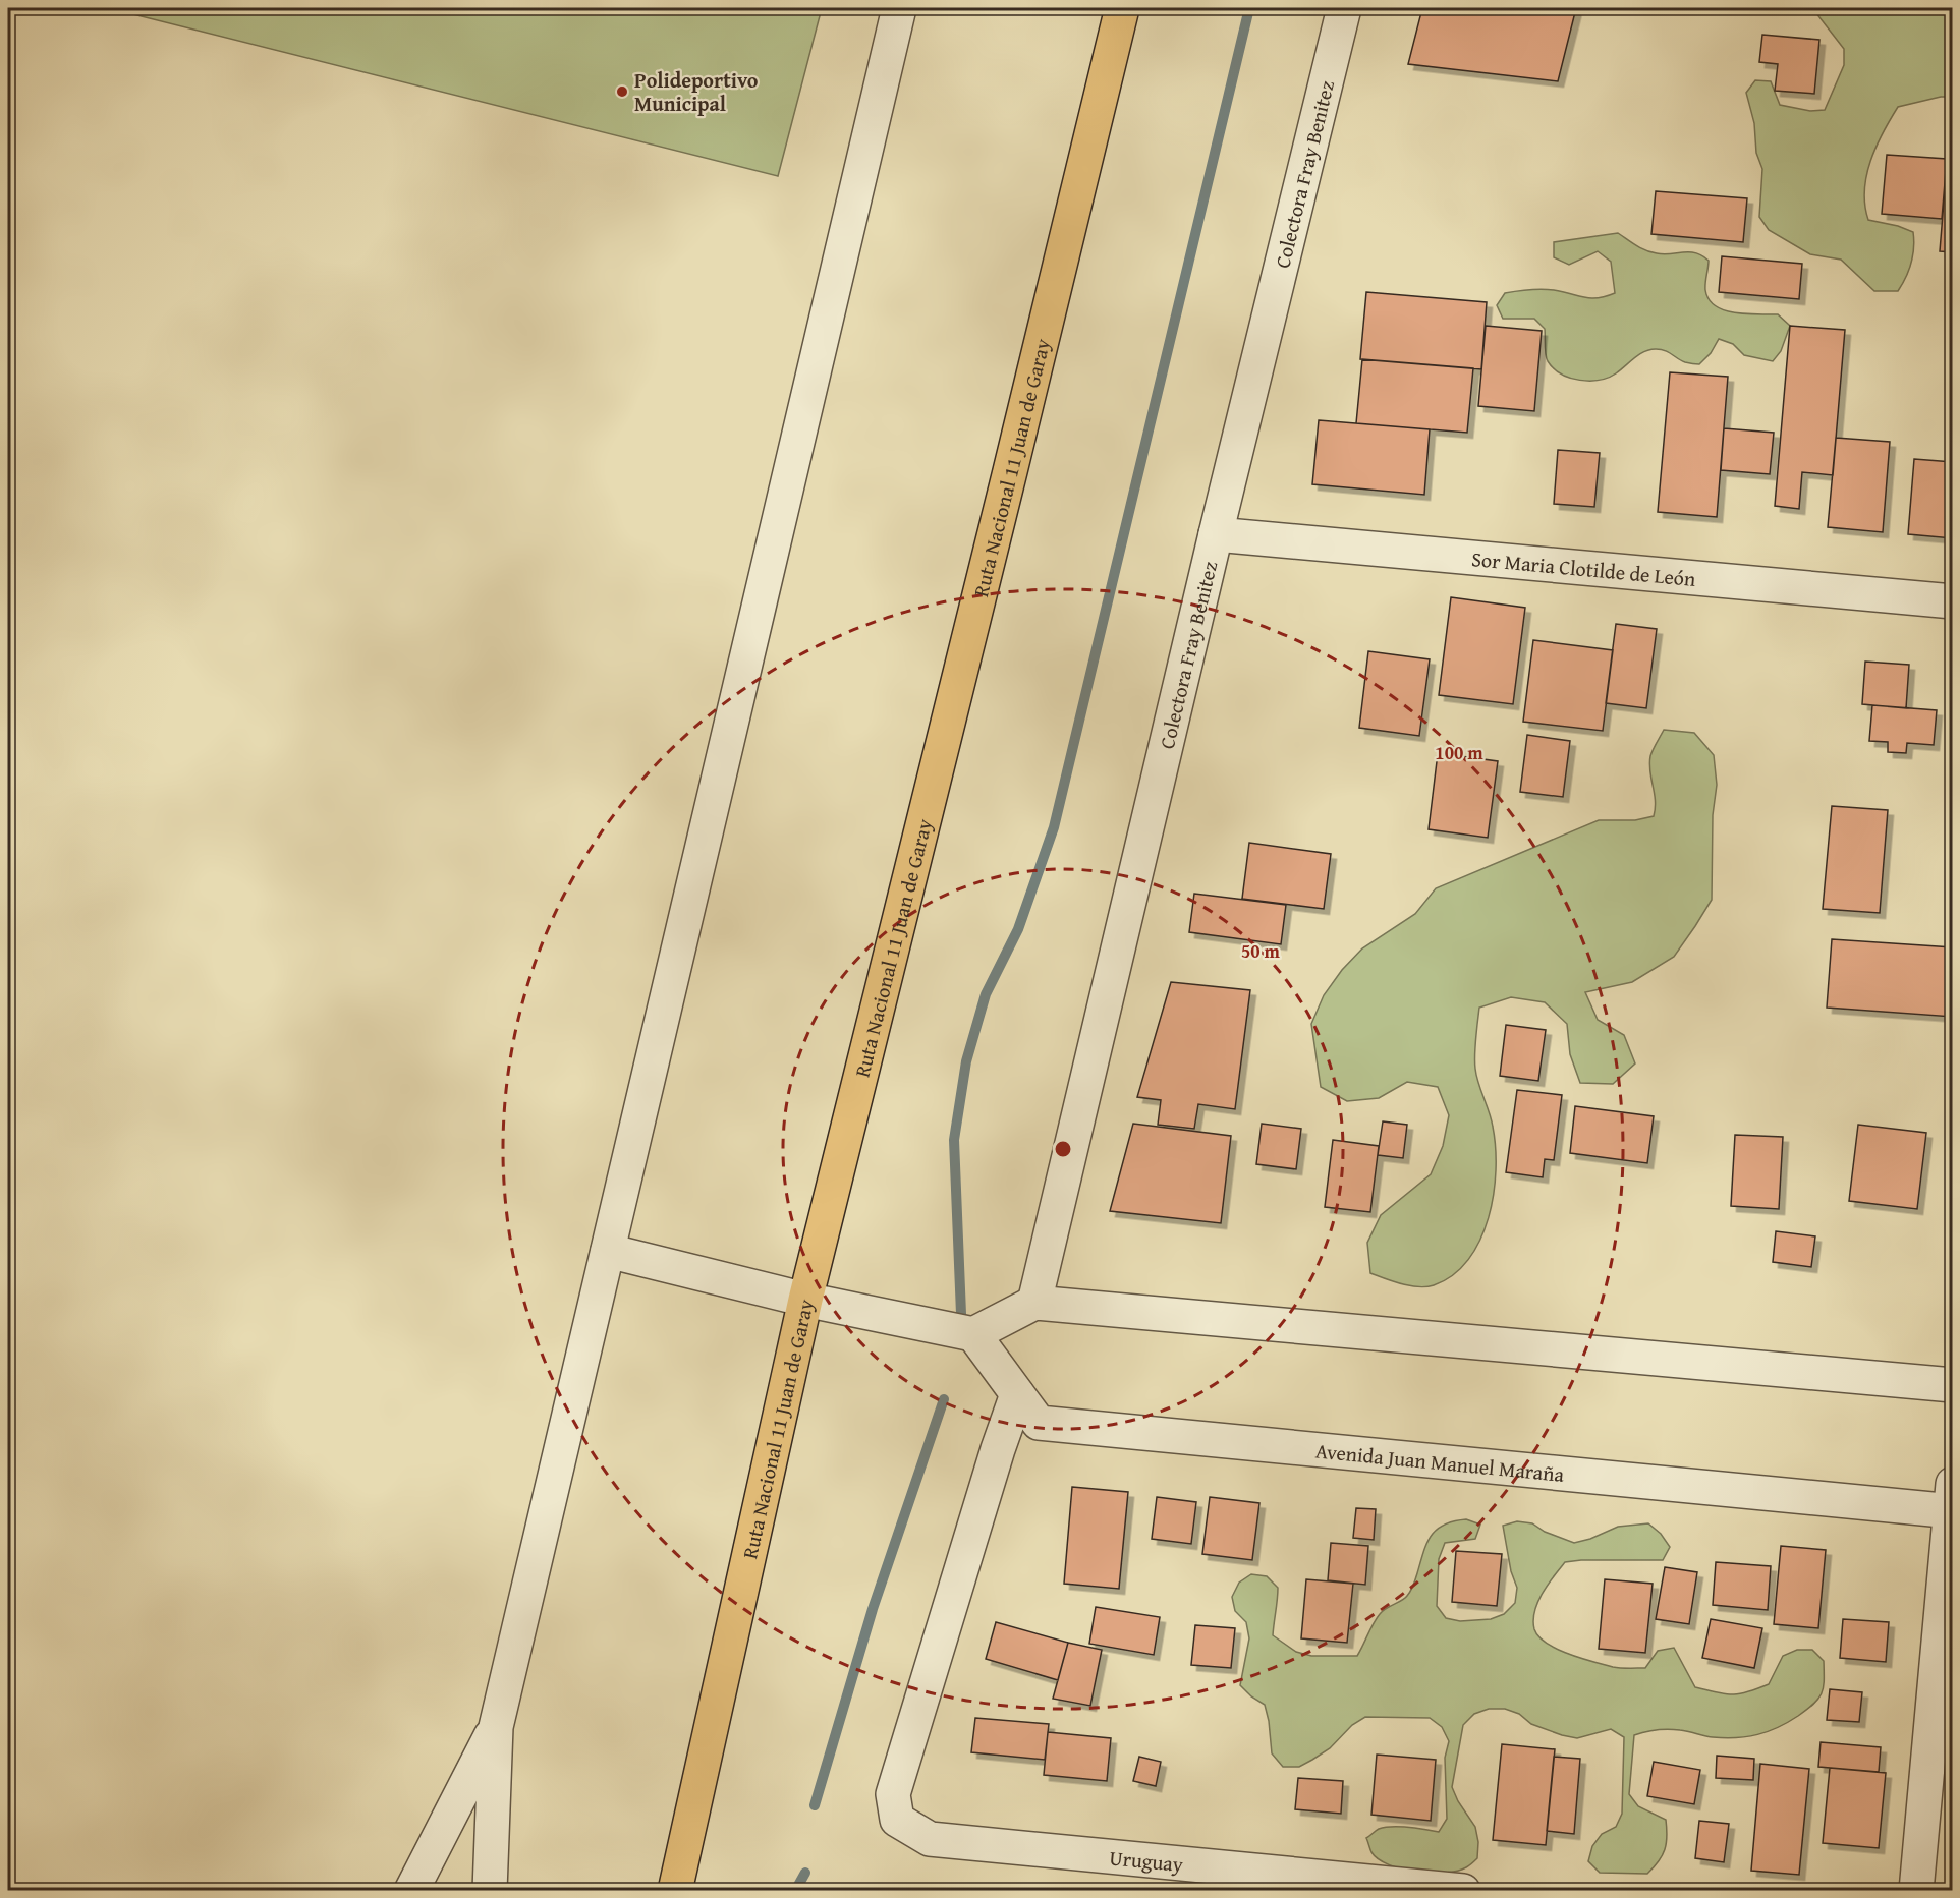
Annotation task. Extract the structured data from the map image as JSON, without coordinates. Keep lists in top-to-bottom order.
{
  "streets": {
    "highway": ["Ruta Nacional 11 Juan de Garay"],
    "street": [
      "Colectora Fray Benitez",
      "Sor Maria Clotilde de León",
      "Avenida Juan Manuel Maraña",
      "Uruguay"
    ]
  },
  "crossings": [
    ["Colectora Fray Benitez", "Sor Maria Clotilde de León"],
    ["Avenida Juan Manuel Maraña", "Uruguay"]
  ],
  "places": ["Polideportivo Municipal"],
  "rings": ["100 m", "50 m"]
}
